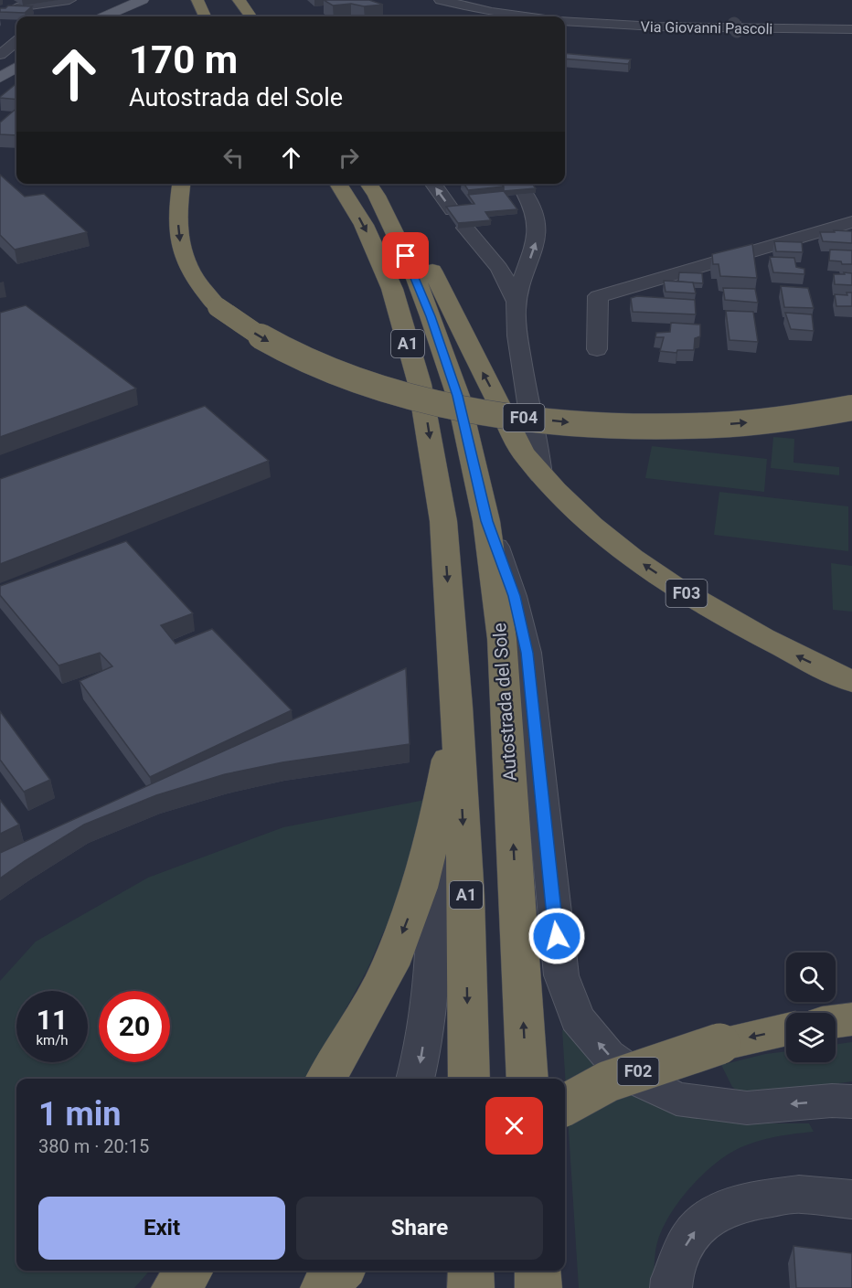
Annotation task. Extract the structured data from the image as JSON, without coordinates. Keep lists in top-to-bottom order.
{
  "streets": {
    "highway": [
      "A1",
      "F04",
      "F03",
      "Autostrada del Sole",
      "F02"
    ],
    "street": ["Via Giovanni Pascoli"]
  },
  "crossings": [
    ["F03", "Autostrada del Sole"]
  ],
  "page": {
    "turn": ["170 m", "Autostrada del Sole"],
    "speed": "11 km/h",
    "limit": "20",
    "heading": ["1 min", "380 m · 20:15"],
    "buttons": ["Exit", "Share"]
  }
}
